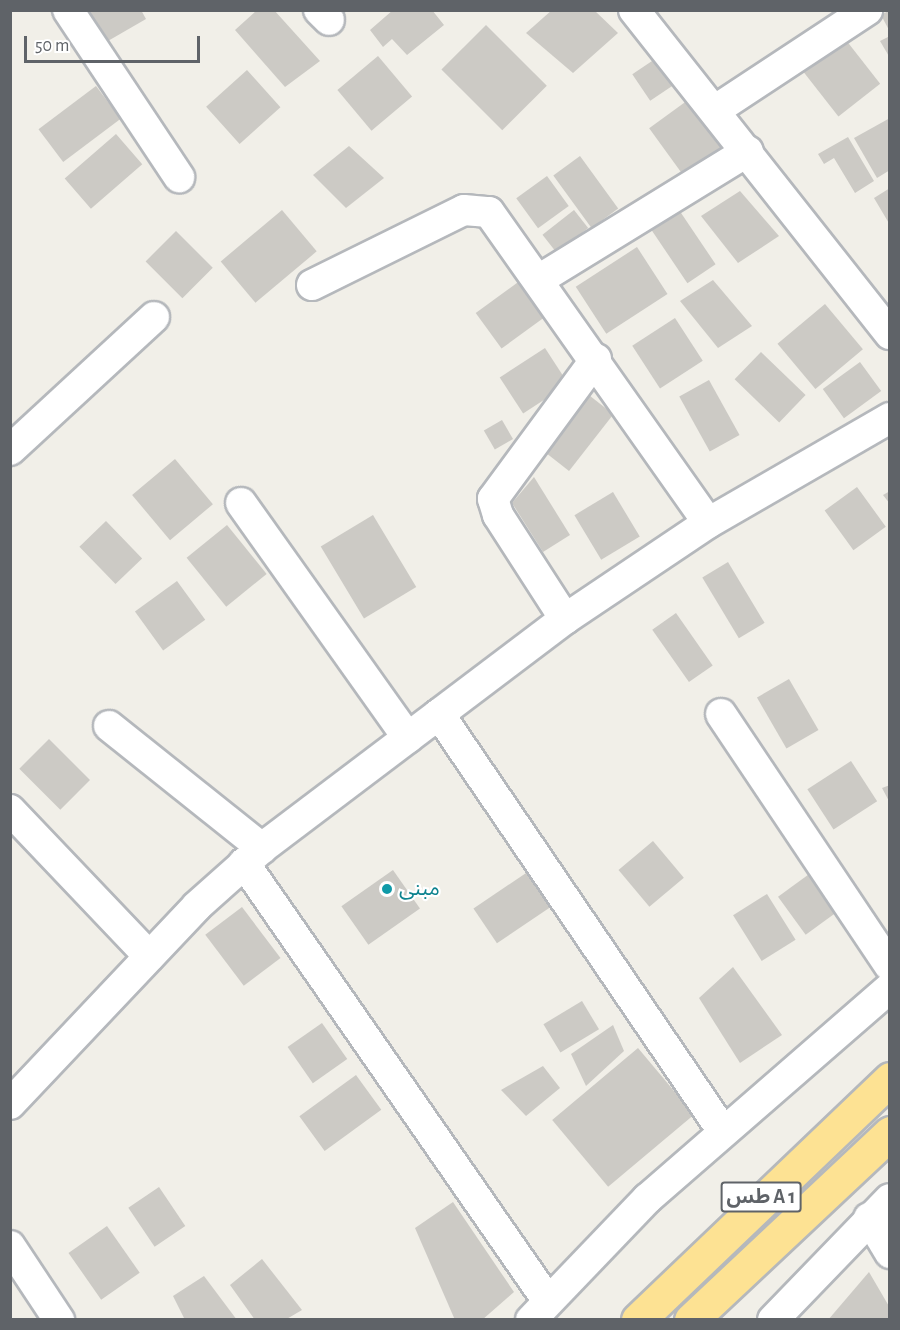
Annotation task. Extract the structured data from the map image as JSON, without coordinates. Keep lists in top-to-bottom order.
{
  "streets": {
    "highway": ["طس A 1"]
  },
  "places": ["مبنى"],
  "scale_bar": "50 m"
}
